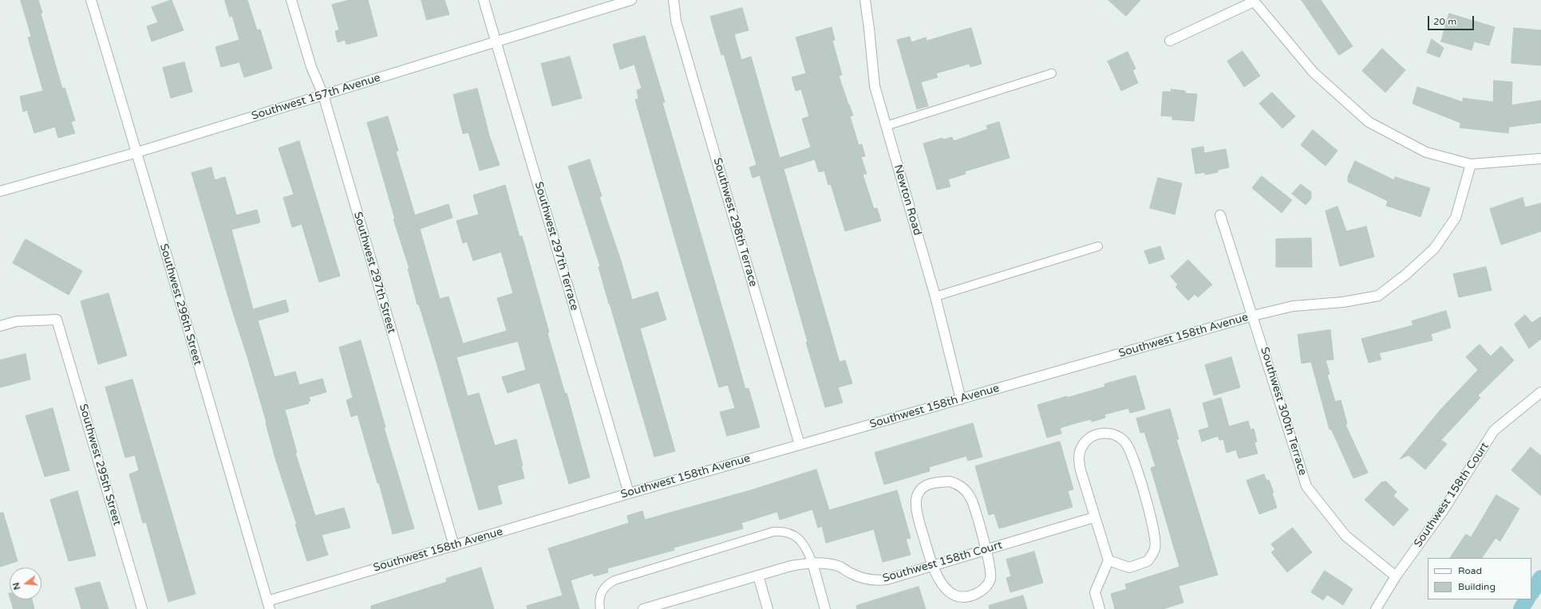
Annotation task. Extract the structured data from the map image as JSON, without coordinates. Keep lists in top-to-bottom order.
{
  "streets": {
    "street": [
      "Southwest 157th Avenue",
      "Newton Road",
      "Southwest 298th Terrace",
      "Southwest 297th Terrace",
      "Southwest 297th Street",
      "Southwest 296th Street",
      "Southwest 158th Avenue",
      "Southwest 300th Terrace",
      "Southwest 295th Street",
      "Southwest 158th Court"
    ]
  },
  "crossings": [
    ["Southwest 157th Avenue", "Southwest 297th Terrace"],
    ["Southwest 157th Avenue", "Southwest 297th Street"],
    ["Southwest 157th Avenue", "Southwest 296th Street"],
    ["Newton Road", "Southwest 158th Avenue"],
    ["Southwest 298th Terrace", "Southwest 158th Avenue"],
    ["Southwest 297th Terrace", "Southwest 158th Avenue"],
    ["Southwest 297th Street", "Southwest 158th Avenue"],
    ["Southwest 296th Street", "Southwest 158th Avenue"],
    ["Southwest 158th Avenue", "Southwest 300th Terrace"],
    ["Southwest 300th Terrace", "Southwest 158th Court"]
  ],
  "legend": ["Road", "Building"],
  "scale_bar": "20 m",
  "north": "left"
}
